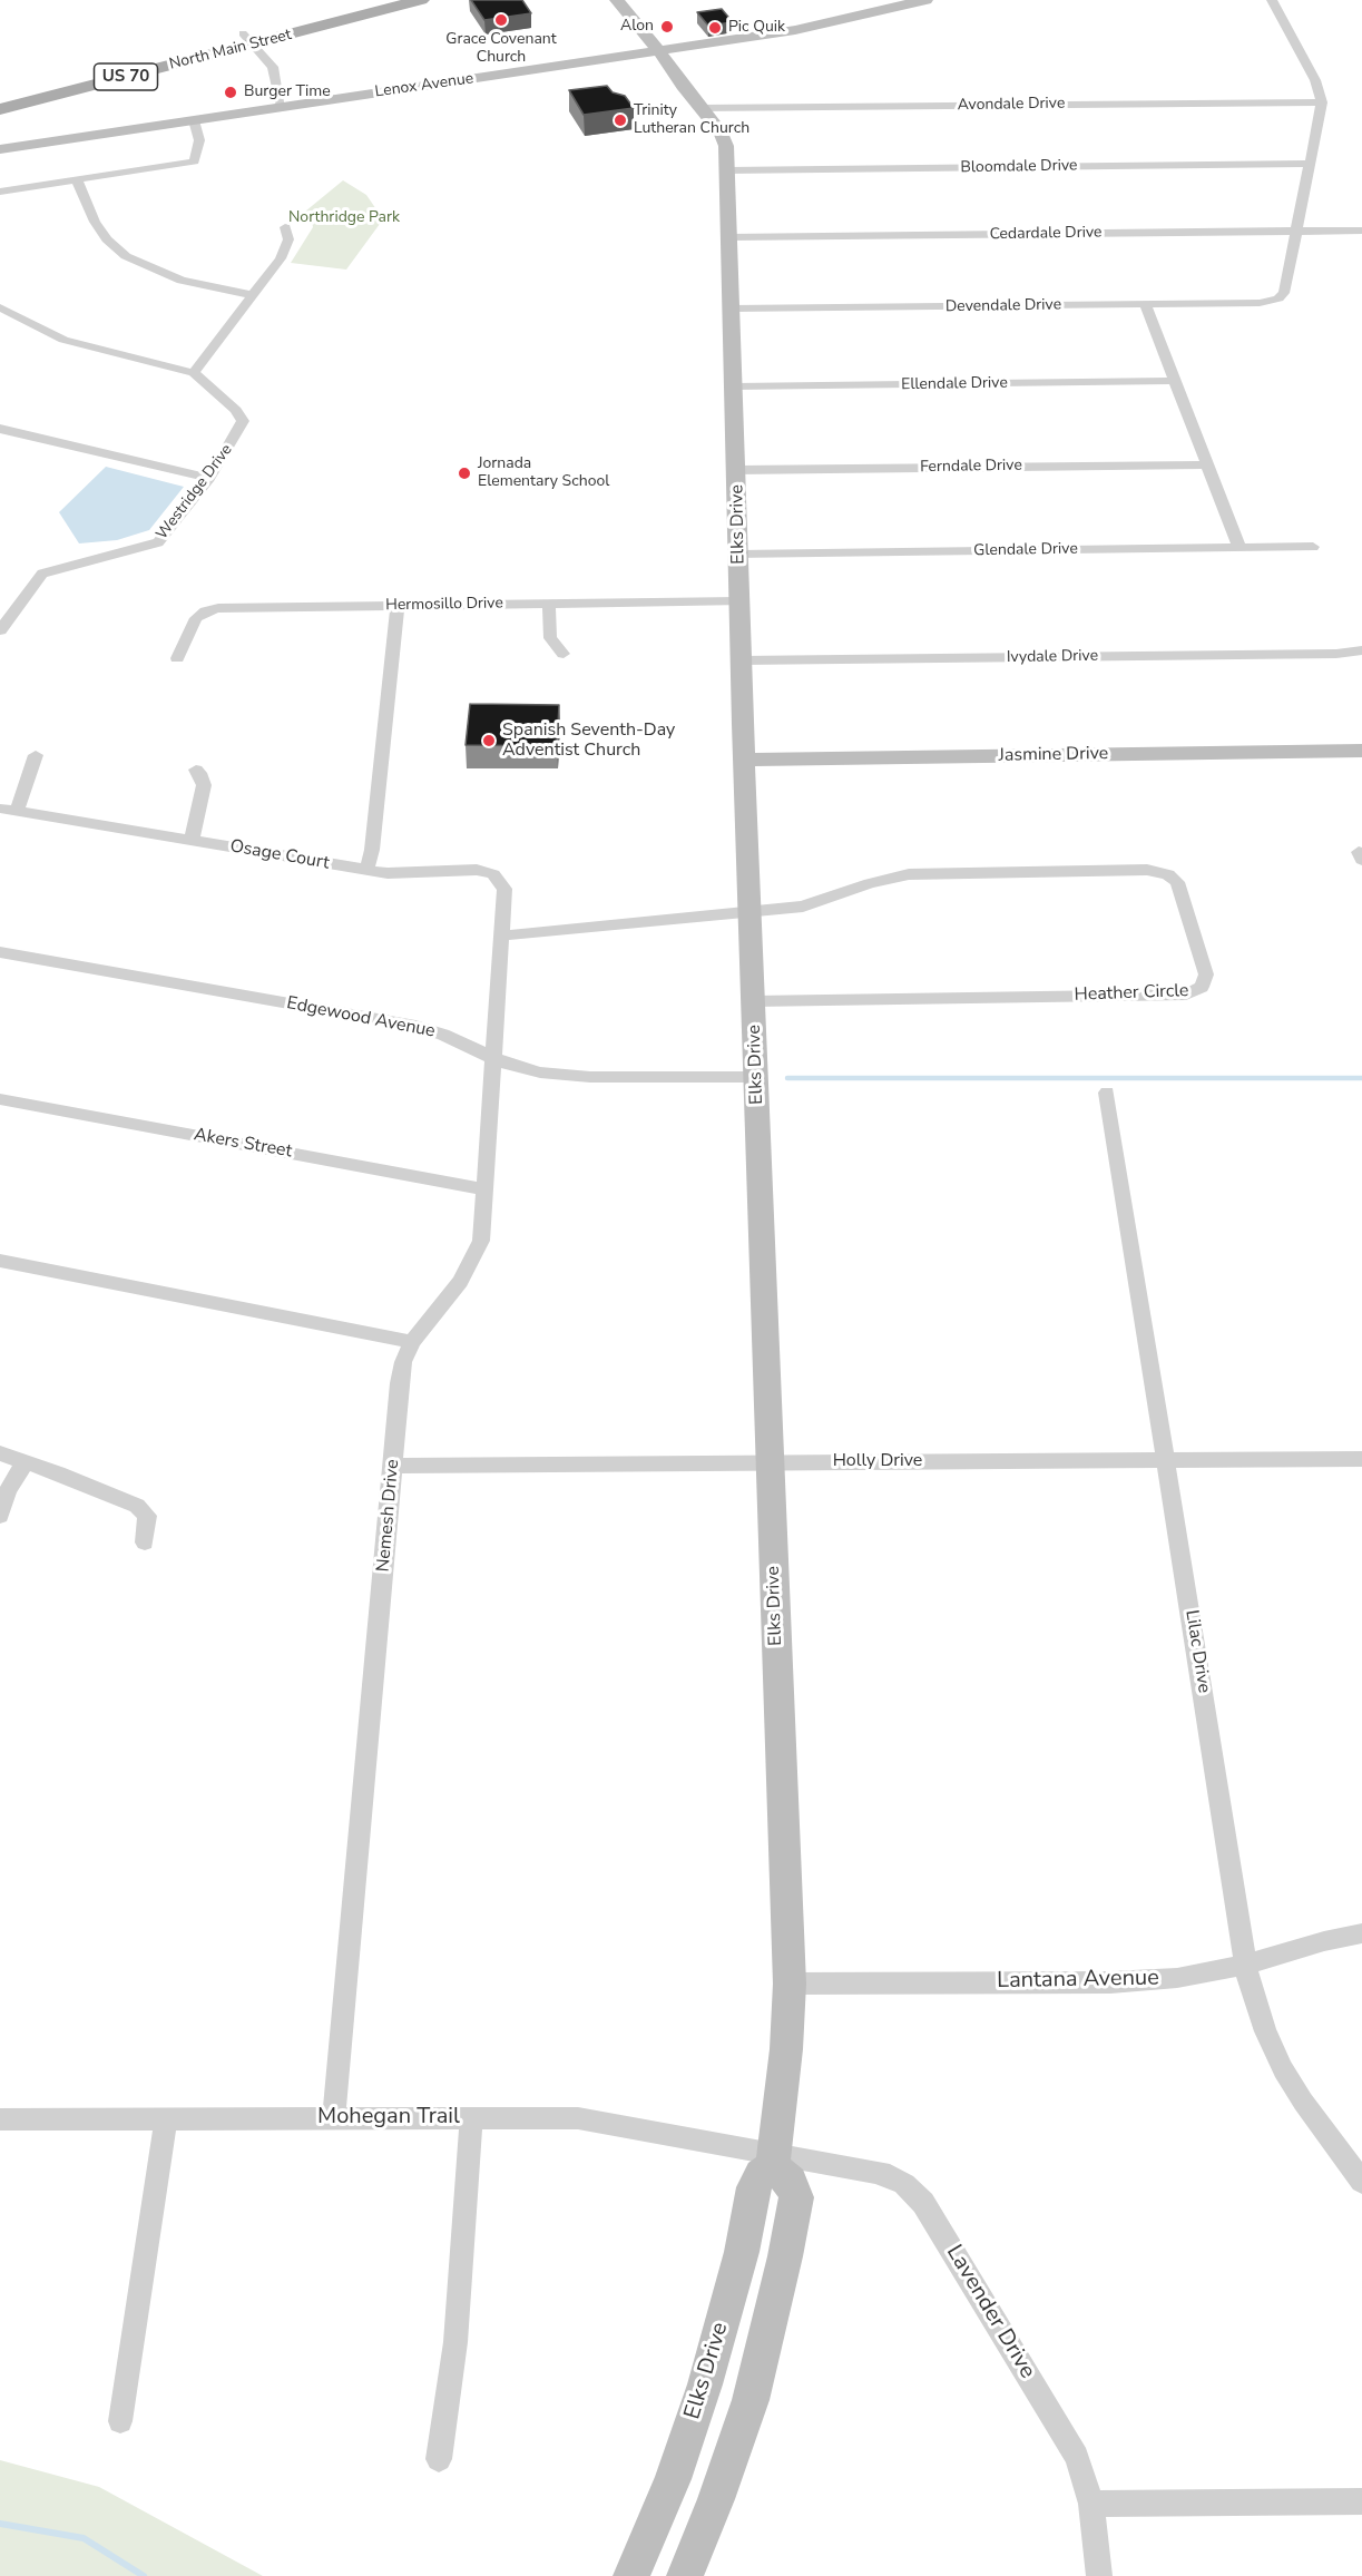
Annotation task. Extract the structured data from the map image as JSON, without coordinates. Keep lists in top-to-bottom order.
{
  "streets": {
    "main road": [
      "North Main Street",
      "US 70",
      "Lenox Avenue",
      "Elks Drive",
      "Jasmine Drive"
    ],
    "street": [
      "Avondale Drive",
      "Bloomdale Drive",
      "Cedardale Drive",
      "Devendale Drive",
      "Ellendale Drive",
      "Ferndale Drive",
      "Westridge Drive",
      "Glendale Drive",
      "Hermosillo Drive",
      "Ivydale Drive",
      "Osage Court",
      "Heather Circle",
      "Edgewood Avenue",
      "Akers Street",
      "Holly Drive",
      "Nemesh Drive",
      "Lilac Drive",
      "Lantana Avenue",
      "Mohegan Trail",
      "Lavender Drive"
    ]
  },
  "crossings": [
    ["Lenox Avenue", "Elks Drive"],
    ["Avondale Drive", "Elks Drive"],
    ["Bloomdale Drive", "Elks Drive"],
    ["Cedardale Drive", "Devendale Drive"],
    ["Cedardale Drive", "Elks Drive"],
    ["Devendale Drive", "Elks Drive"],
    ["Ellendale Drive", "Elks Drive"],
    ["Ferndale Drive", "Elks Drive"],
    ["Elks Drive", "Glendale Drive"],
    ["Elks Drive", "Hermosillo Drive"],
    ["Elks Drive", "Ivydale Drive"],
    ["Elks Drive", "Jasmine Drive"],
    ["Elks Drive", "Heather Circle"],
    ["Elks Drive", "Edgewood Avenue"],
    ["Elks Drive", "Holly Drive"],
    ["Elks Drive", "Lantana Avenue"],
    ["Elks Drive", "Mohegan Trail"],
    ["Elks Drive", "Lavender Drive"],
    ["Osage Court", "Heather Circle"],
    ["Osage Court", "Nemesh Drive"],
    ["Heather Circle", "Nemesh Drive"],
    ["Edgewood Avenue", "Nemesh Drive"],
    ["Akers Street", "Nemesh Drive"],
    ["Holly Drive", "Nemesh Drive"],
    ["Holly Drive", "Lilac Drive"],
    ["Nemesh Drive", "Mohegan Trail"],
    ["Lilac Drive", "Lantana Avenue"],
    ["Mohegan Trail", "Lavender Drive"]
  ],
  "parks": ["Northridge Park"],
  "places": [
    "Grace Covenant Church",
    "Alon",
    "Pic Quik",
    "Burger Time",
    "Trinity Lutheran Church",
    "Jornada Elementary School",
    "Spanish Seventh-Day Adventist Church"
  ]
}
